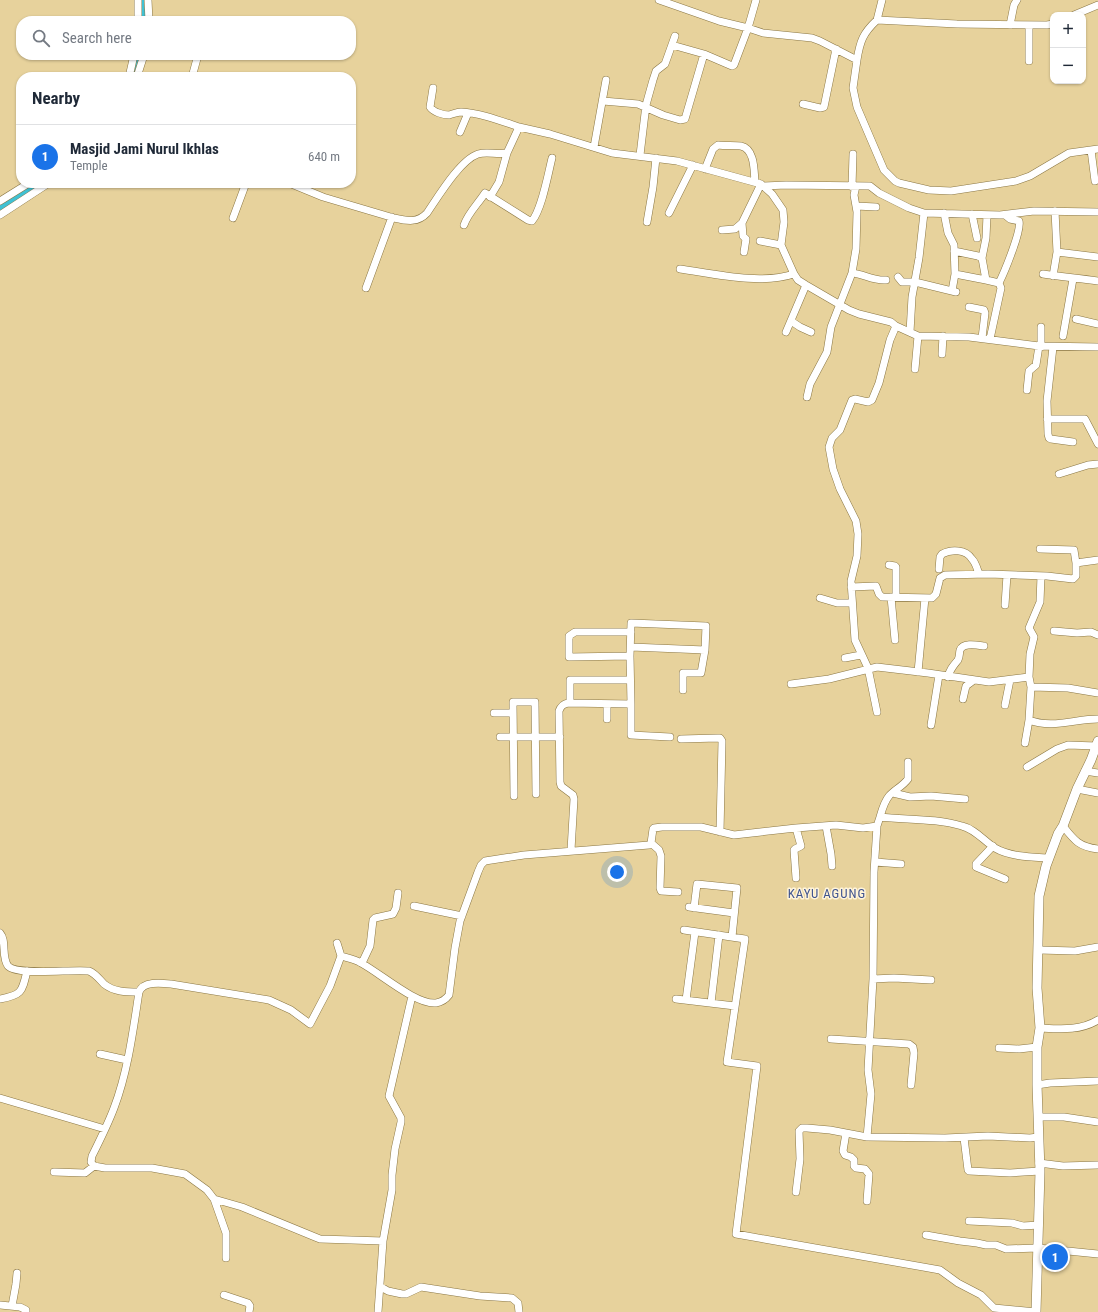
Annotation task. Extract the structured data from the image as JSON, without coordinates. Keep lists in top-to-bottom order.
{
  "districts": ["KAYU AGUNG"],
  "page": {
    "map_buttons": ["+", "−"],
    "search": "Search here",
    "heading": "Nearby",
    "list": [
      {
        "mark": "1",
        "name": "Masjid Jami Nurul Ikhlas",
        "note": "Temple",
        "value": "640 m"
      }
    ],
    "pins": "1"
  }
}
